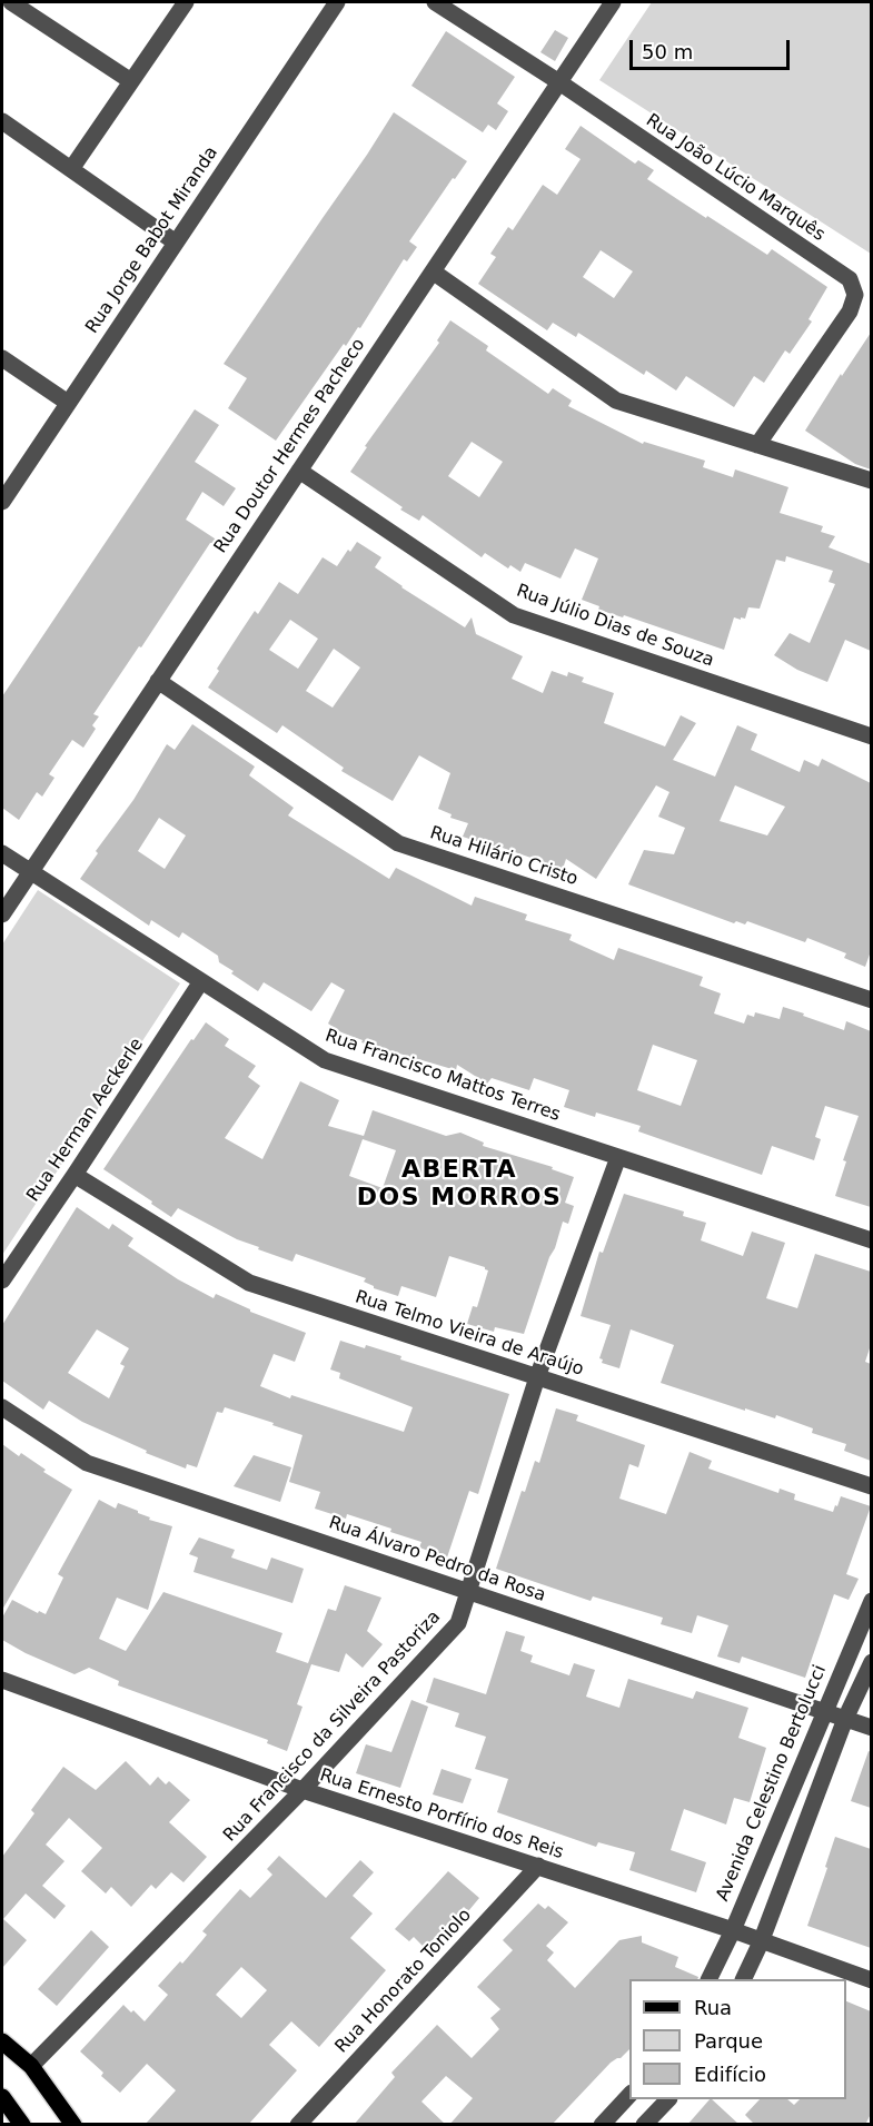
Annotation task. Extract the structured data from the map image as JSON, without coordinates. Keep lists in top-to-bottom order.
{
  "streets": {
    "street": [
      "Rua João Lúcio Marquês",
      "Rua Jorge Babot Miranda",
      "Rua Doutor Hermes Pacheco",
      "Rua Júlio Dias de Souza",
      "Rua Hilário Cristo",
      "Rua Francisco Mattos Terres",
      "Rua Herman Aeckerle",
      "Rua Telmo Vieira de Araújo",
      "Rua Álvaro Pedro da Rosa",
      "Rua Francisco da Silveira Pastoriza",
      "Avenida Celestino Bertolucci",
      "Rua Ernesto Porfírio dos Reis",
      "Rua Honorato Toniolo"
    ]
  },
  "crossings": [
    ["Rua João Lúcio Marquês", "Rua Doutor Hermes Pacheco"],
    ["Rua Doutor Hermes Pacheco", "Rua Júlio Dias de Souza"],
    ["Rua Doutor Hermes Pacheco", "Rua Hilário Cristo"],
    ["Rua Doutor Hermes Pacheco", "Rua Francisco Mattos Terres"],
    ["Rua Francisco Mattos Terres", "Rua Herman Aeckerle"],
    ["Rua Francisco Mattos Terres", "Rua Francisco da Silveira Pastoriza"],
    ["Rua Herman Aeckerle", "Rua Telmo Vieira de Araújo"],
    ["Rua Telmo Vieira de Araújo", "Rua Francisco da Silveira Pastoriza"],
    ["Rua Álvaro Pedro da Rosa", "Rua Francisco da Silveira Pastoriza"],
    ["Rua Álvaro Pedro da Rosa", "Avenida Celestino Bertolucci"],
    ["Rua Francisco da Silveira Pastoriza", "Rua Ernesto Porfírio dos Reis"],
    ["Avenida Celestino Bertolucci", "Rua Ernesto Porfírio dos Reis"],
    ["Rua Ernesto Porfírio dos Reis", "Rua Honorato Toniolo"]
  ],
  "districts": ["ABERTA DOS MORROS"],
  "legend": ["Rua", "Parque", "Edifício"],
  "scale_bar": "50 m"
}
